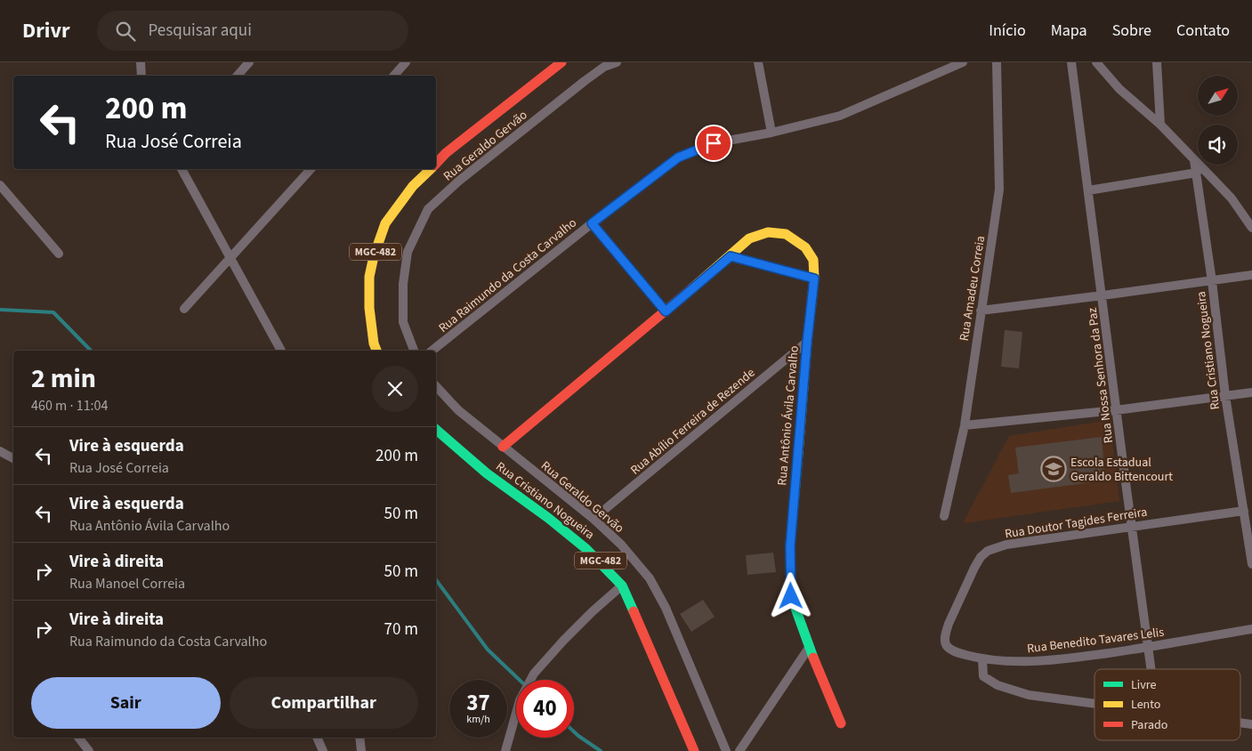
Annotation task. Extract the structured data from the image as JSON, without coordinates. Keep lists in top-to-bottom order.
{
  "streets": {
    "main road": ["MGC-482", "Rua Cristiano Nogueira", "Rua Antônio Ávila Carvalho"],
    "street": [
      "Rua Geraldo Gervão",
      "Rua Raimundo da Costa Carvalho",
      "Rua Amadeu Correia",
      "Rua Nossa Senhora da Paz",
      "Rua Abílio Ferreira de Rezende",
      "Rua Doutor Tagides Ferreira",
      "Rua Benedito Tavares Lelis"
    ]
  },
  "crossings": [
    ["Rua Geraldo Gervão", "Rua Antônio Ávila Carvalho"],
    ["Rua Geraldo Gervão", "Rua Abílio Ferreira de Rezende"],
    ["Rua Cristiano Nogueira", "Rua Doutor Tagides Ferreira"],
    ["Rua Nossa Senhora da Paz", "Rua Doutor Tagides Ferreira"],
    ["Rua Nossa Senhora da Paz", "Rua Benedito Tavares Lelis"],
    ["Rua Antônio Ávila Carvalho", "Rua Abílio Ferreira de Rezende"],
    ["Rua Doutor Tagides Ferreira", "Rua Benedito Tavares Lelis"]
  ],
  "places": {
    "school or university": ["Escola Estadual Geraldo Bittencourt"]
  },
  "legend": ["Livre", "Lento", "Parado"],
  "north": "top right",
  "page": {
    "header": "Drivr",
    "search": "Pesquisar aqui",
    "nav": [
      "Início",
      "Mapa",
      "Sobre",
      "Contato"
    ],
    "turn": ["200 m", "Rua José Correia"],
    "heading": ["2 min", "460 m · 11:04"],
    "list": [
      {
        "name": "Vire à esquerda",
        "note": "Rua José Correia",
        "value": "200 m"
      },
      {
        "name": "Vire à esquerda",
        "note": "Rua Antônio Ávila Carvalho",
        "value": "50 m"
      },
      {
        "name": "Vire à direita",
        "note": "Rua Manoel Correia",
        "value": "50 m"
      },
      {
        "name": "Vire à direita",
        "note": "Rua Raimundo da Costa Carvalho",
        "value": "70 m"
      }
    ],
    "buttons": ["Sair", "Compartilhar"],
    "speed": "37 km/h",
    "limit": "40"
  }
}
